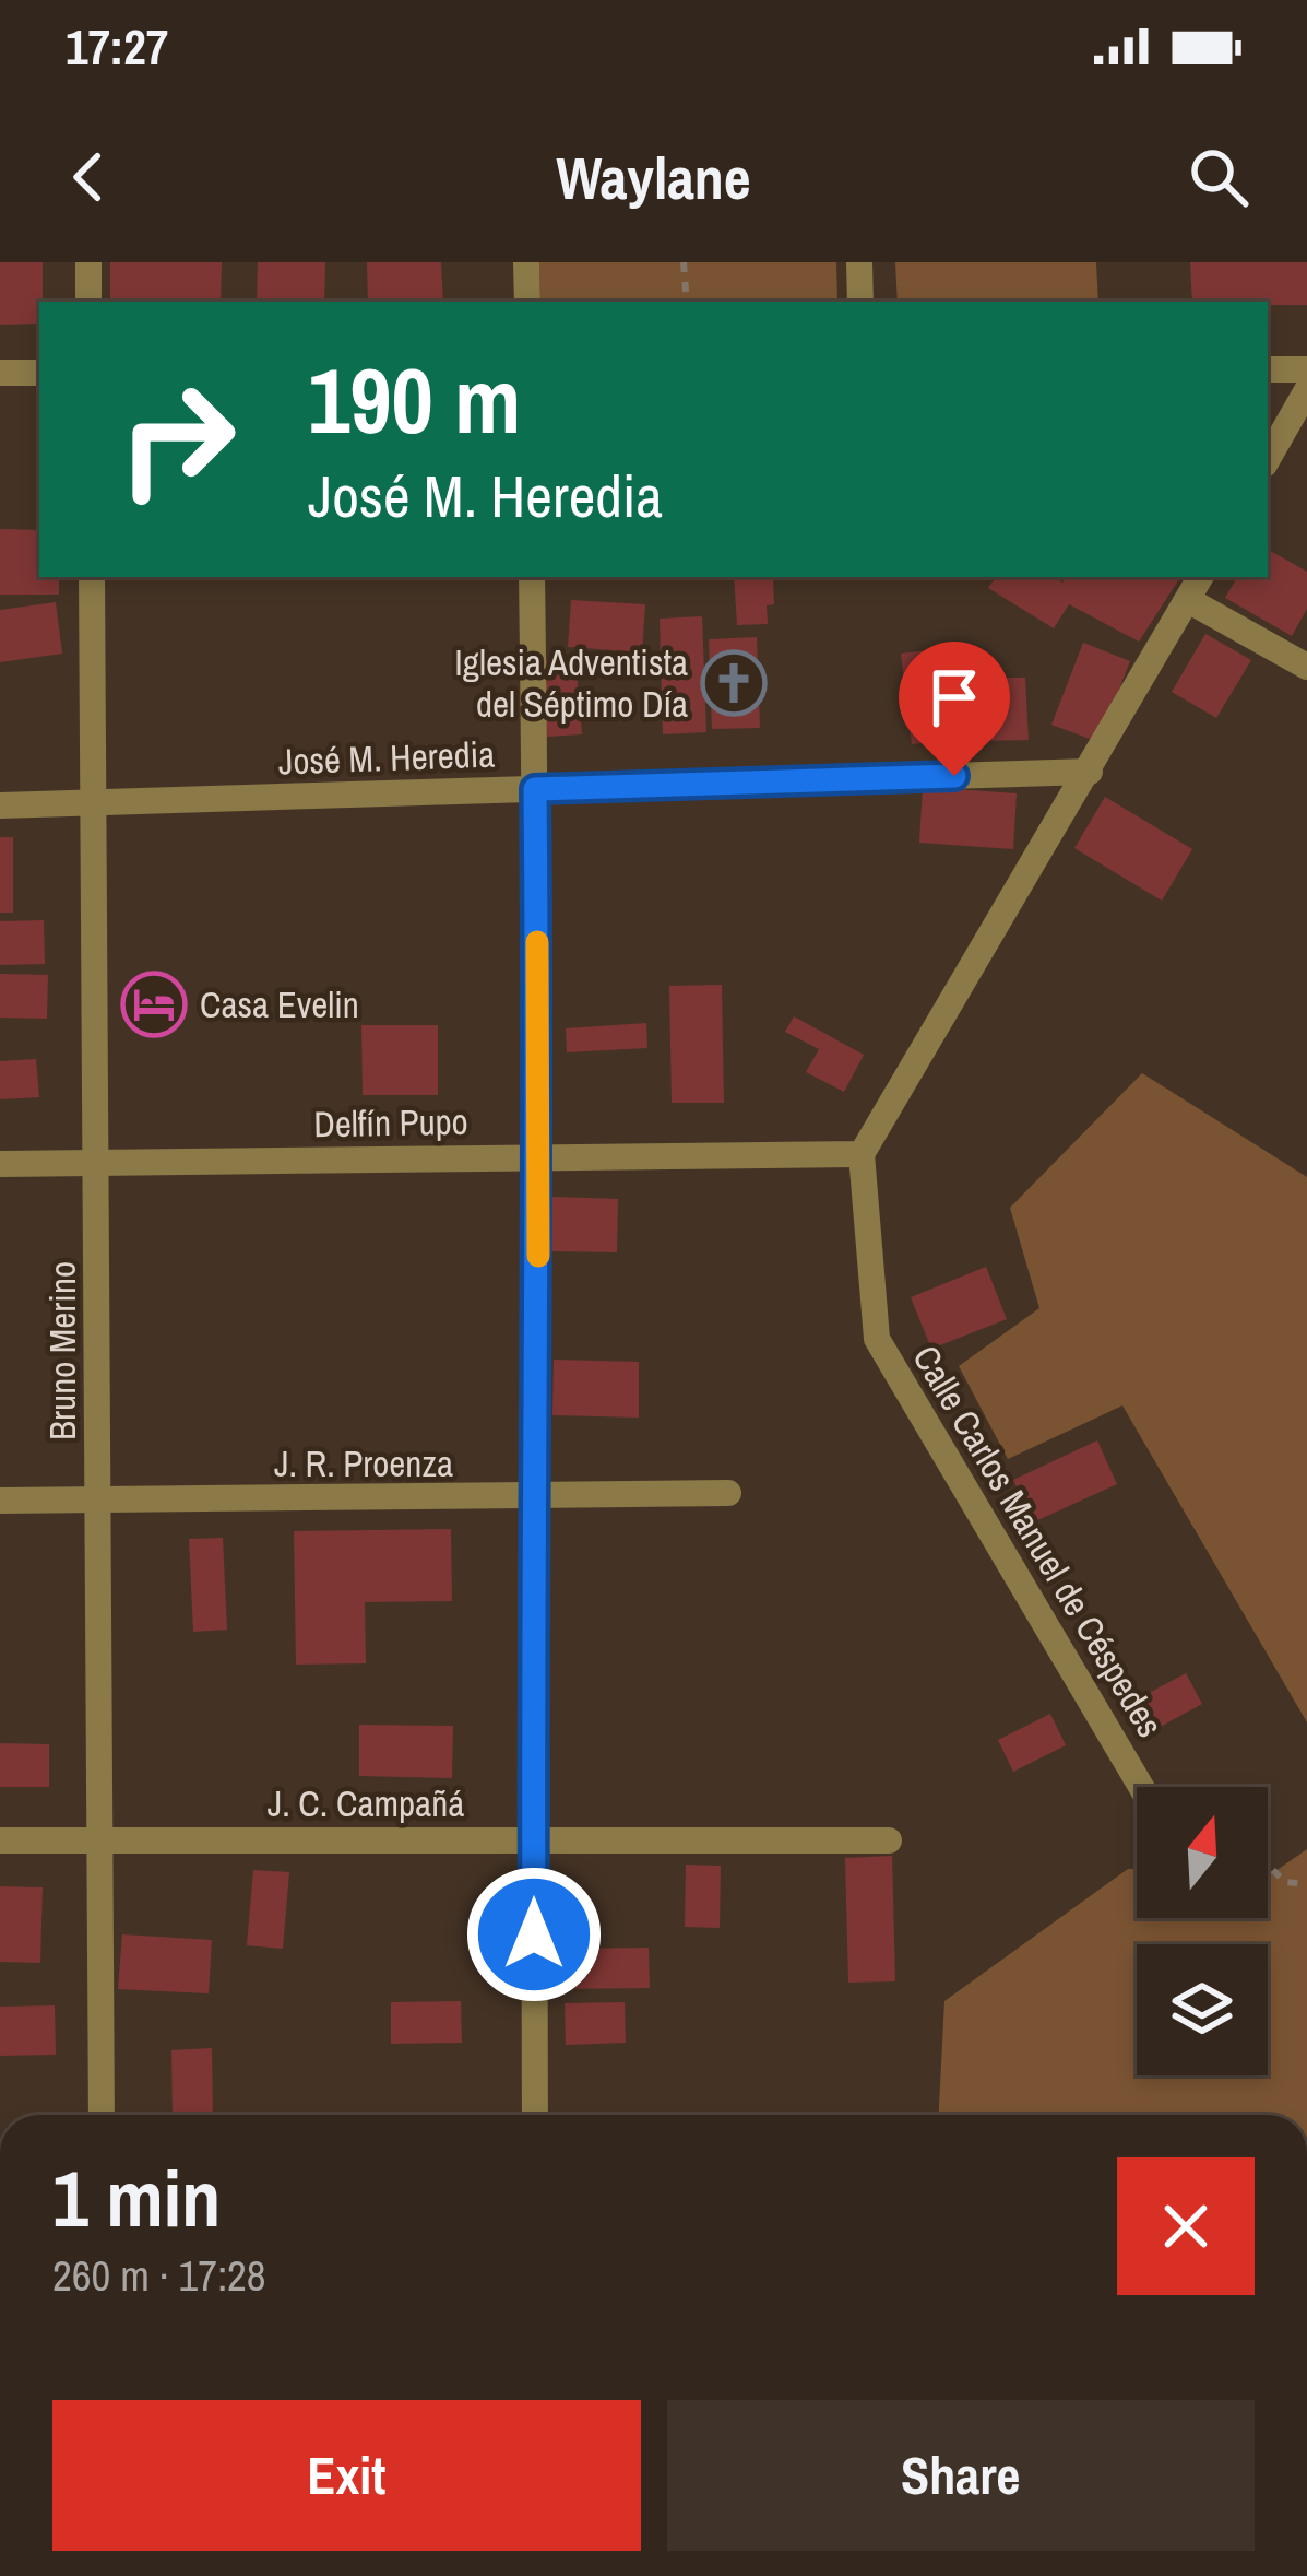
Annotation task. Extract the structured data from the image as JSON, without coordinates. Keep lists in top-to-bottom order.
{
  "streets": {
    "street": [
      "José M. Heredia",
      "Delfín Pupo",
      "Bruno Merino",
      "J. R. Proenza",
      "Calle Carlos Manuel de Céspedes",
      "J. C. Campañá"
    ]
  },
  "crossings": [
    ["José M. Heredia", "Bruno Merino"],
    ["Delfín Pupo", "Bruno Merino"],
    ["Delfín Pupo", "Calle Carlos Manuel de Céspedes"],
    ["Bruno Merino", "J. R. Proenza"],
    ["Bruno Merino", "J. C. Campañá"]
  ],
  "places": {
    "church": ["Iglesia Adventista del Séptimo Día"],
    "hotel": ["Casa Evelin"]
  },
  "north": "top",
  "page": {
    "status": "17:27",
    "header": "Waylane",
    "turn": ["190 m", "José M. Heredia"],
    "heading": ["1 min", "260 m · 17:28"],
    "buttons": ["Exit", "Share"]
  }
}
